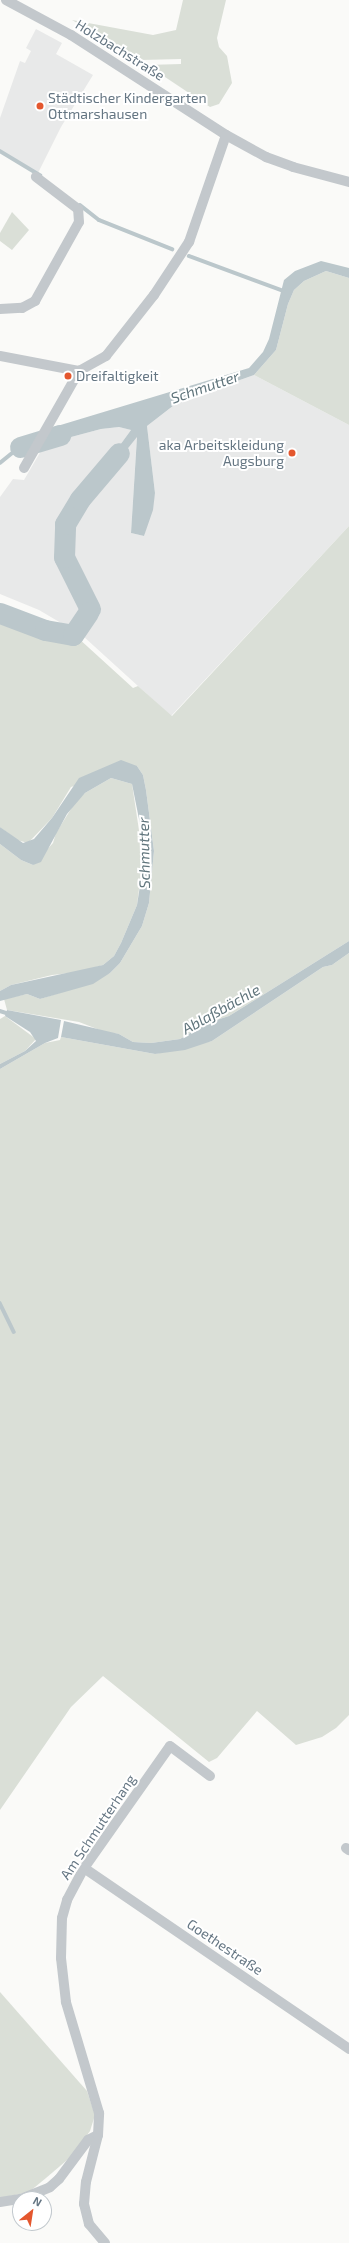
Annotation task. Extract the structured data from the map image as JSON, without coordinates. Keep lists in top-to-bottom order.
{
  "streets": {
    "street": ["Holzbachstraße", "Am Schmutterhang", "Goethestraße"]
  },
  "crossings": [
    ["Am Schmutterhang", "Goethestraße"]
  ],
  "water": ["Schmutter", "Ablaßbächle"],
  "places": ["Städtischer Kindergarten Ottmarshausen", "Dreifaltigkeit", "aka Arbeitskleidung Augsburg"],
  "north": "top right"
}
